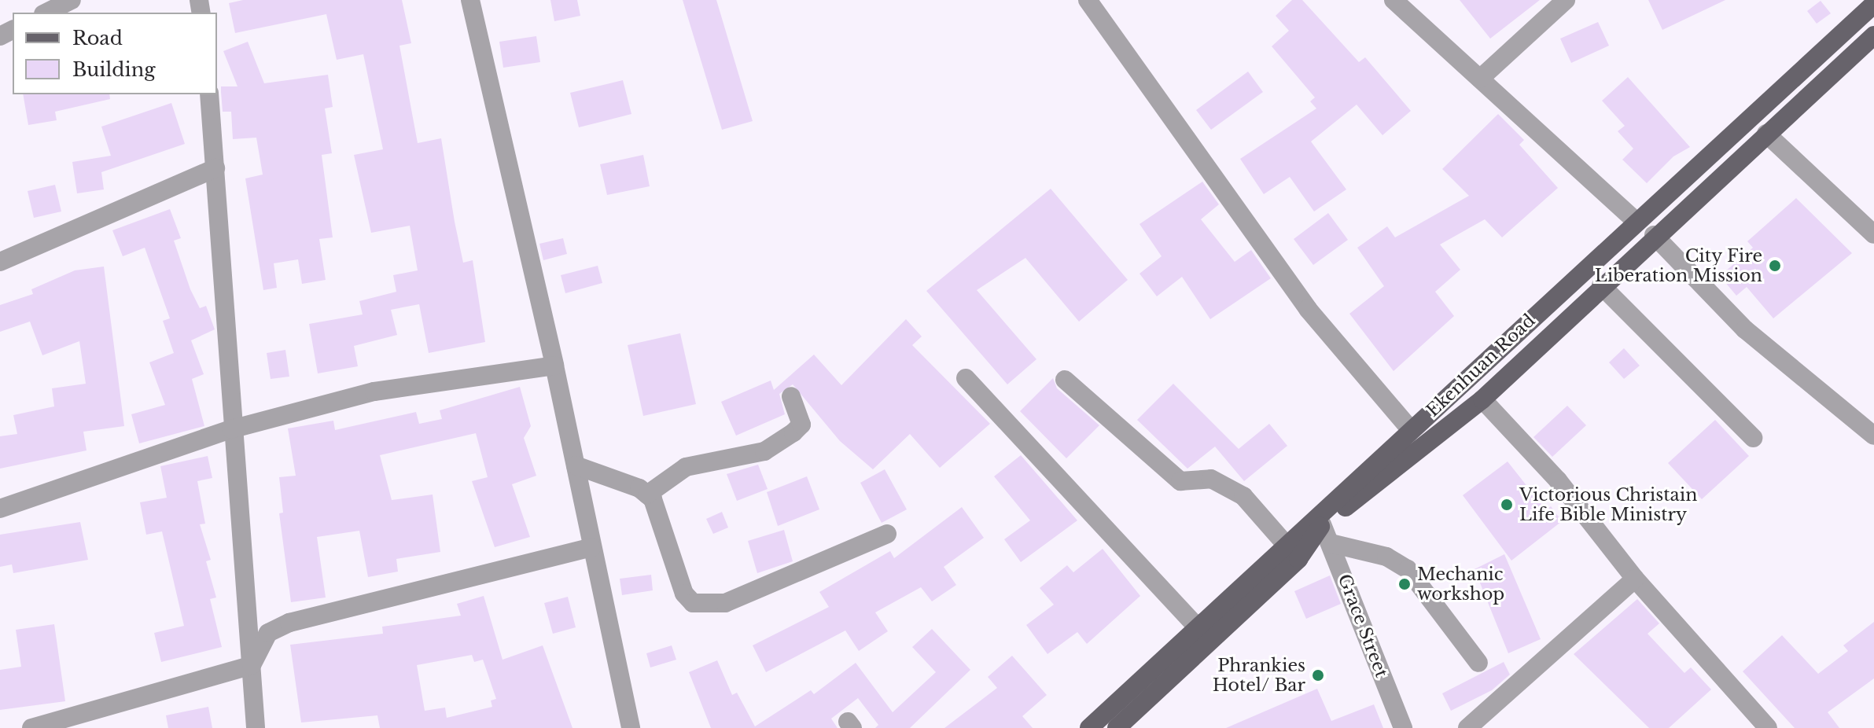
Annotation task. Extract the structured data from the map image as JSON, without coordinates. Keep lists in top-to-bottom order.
{
  "streets": {
    "main road": ["Ekenhuan Road"],
    "street": ["Grace Street"]
  },
  "crossings": [
    ["Ekenhuan Road", "Grace Street"]
  ],
  "places": [
    "City Fire Liberation Mission",
    "Victorious Christain Life Bible Ministry",
    "Mechanic workshop",
    "Phrankies Hotel/ Bar"
  ],
  "legend": ["Road", "Building"]
}
